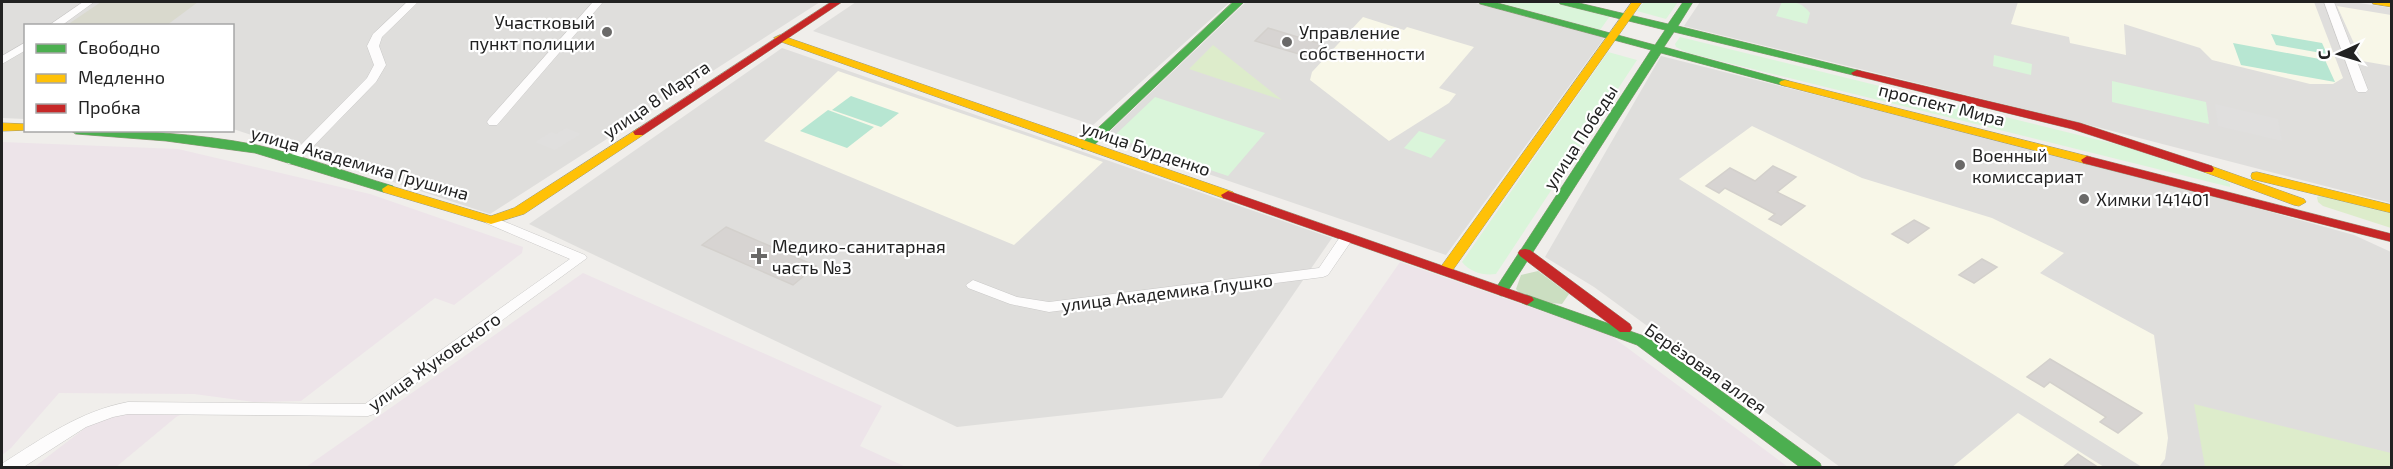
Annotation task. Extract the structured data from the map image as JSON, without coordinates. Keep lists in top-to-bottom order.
{
  "streets": {
    "street": [
      "улица 8 Марта",
      "проспект Мира",
      "улица Победы",
      "улица Бурденко",
      "улица Академика Грушина",
      "улица Академика Глушко",
      "улица Жуковского",
      "Берёзовая аллея"
    ]
  },
  "crossings": [
    ["улица 8 Марта", "улица Бурденко"],
    ["улица 8 Марта", "улица Академика Грушина"],
    ["улица 8 Марта", "улица Жуковского"],
    ["проспект Мира", "улица Победы"],
    ["улица Победы", "улица Бурденко"],
    ["улица Победы", "Берёзовая аллея"],
    ["улица Бурденко", "улица Академика Глушко"],
    ["улица Бурденко", "Берёзовая аллея"],
    ["улица Академика Грушина", "улица Жуковского"]
  ],
  "places": {
    "other": [
      "Участковый пункт полиции",
      "Управление собственности",
      "Военный комиссариат",
      "Химки 141401"
    ],
    "health": ["Медико-санитарная часть №3"]
  },
  "legend": ["Свободно", "Медленно", "Пробка"],
  "north": "left"
}
